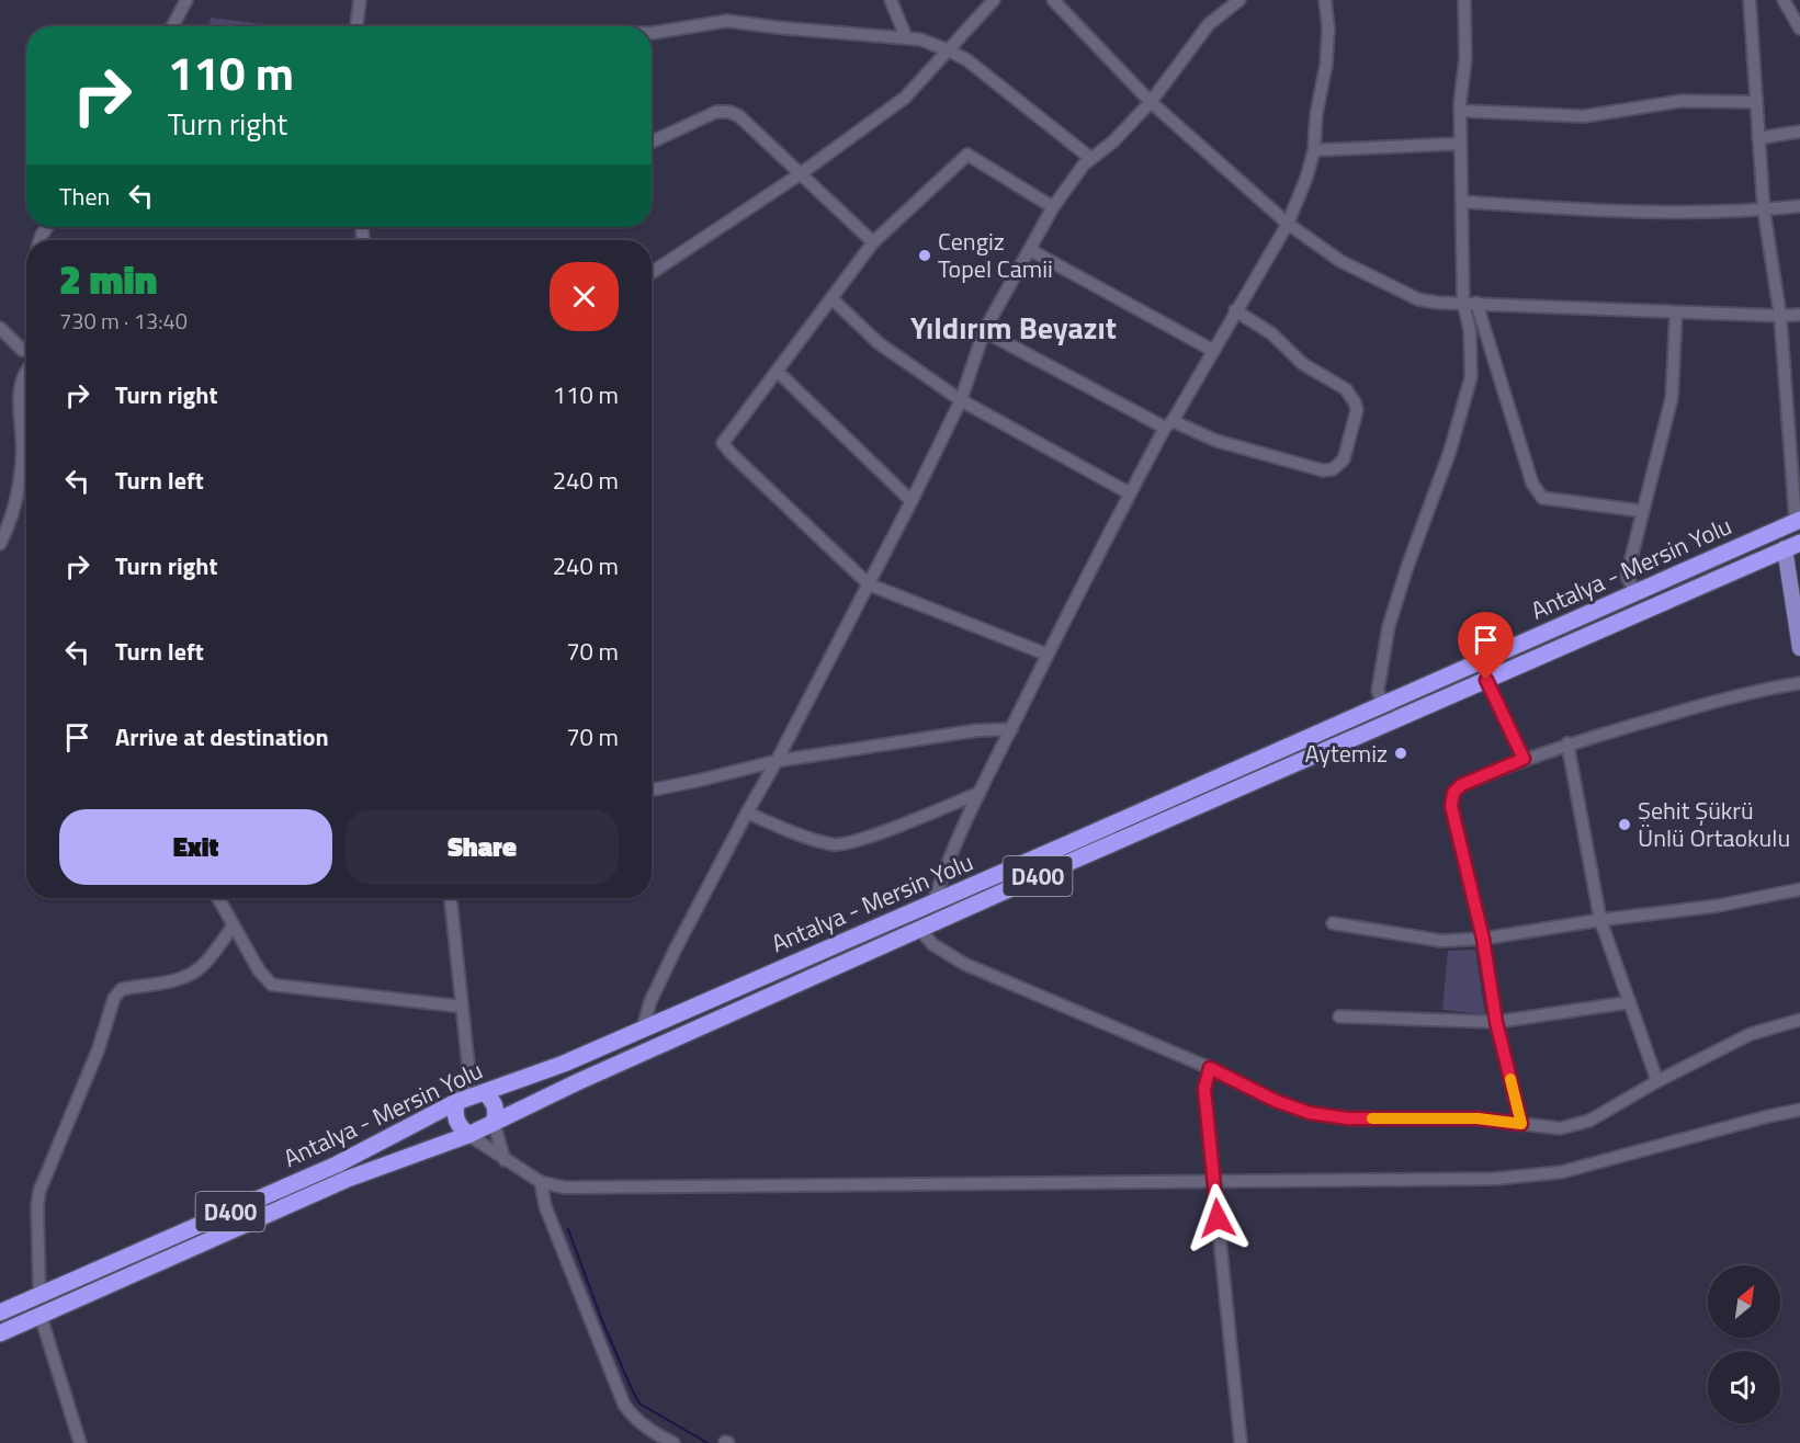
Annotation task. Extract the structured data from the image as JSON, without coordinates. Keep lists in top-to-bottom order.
{
  "streets": {
    "highway": ["Antalya - Mersin Yolu", "D400"]
  },
  "districts": ["Yıldırım Beyazıt"],
  "places": ["Cengiz Topel Camii", "Aytemiz", "Şehit Şükrü Ünlü Ortaokulu"],
  "north": "top right",
  "page": {
    "turn": ["110 m", "Turn right"],
    "then": "Then",
    "heading": ["2 min", "730 m · 13:40"],
    "list": [
      {
        "name": "Turn right",
        "value": "110 m"
      },
      {
        "name": "Turn left",
        "value": "240 m"
      },
      {
        "name": "Turn right",
        "value": "240 m"
      },
      {
        "name": "Turn left",
        "value": "70 m"
      },
      {
        "name": "Arrive at destination",
        "value": "70 m"
      }
    ],
    "buttons": ["Exit", "Share"]
  }
}
